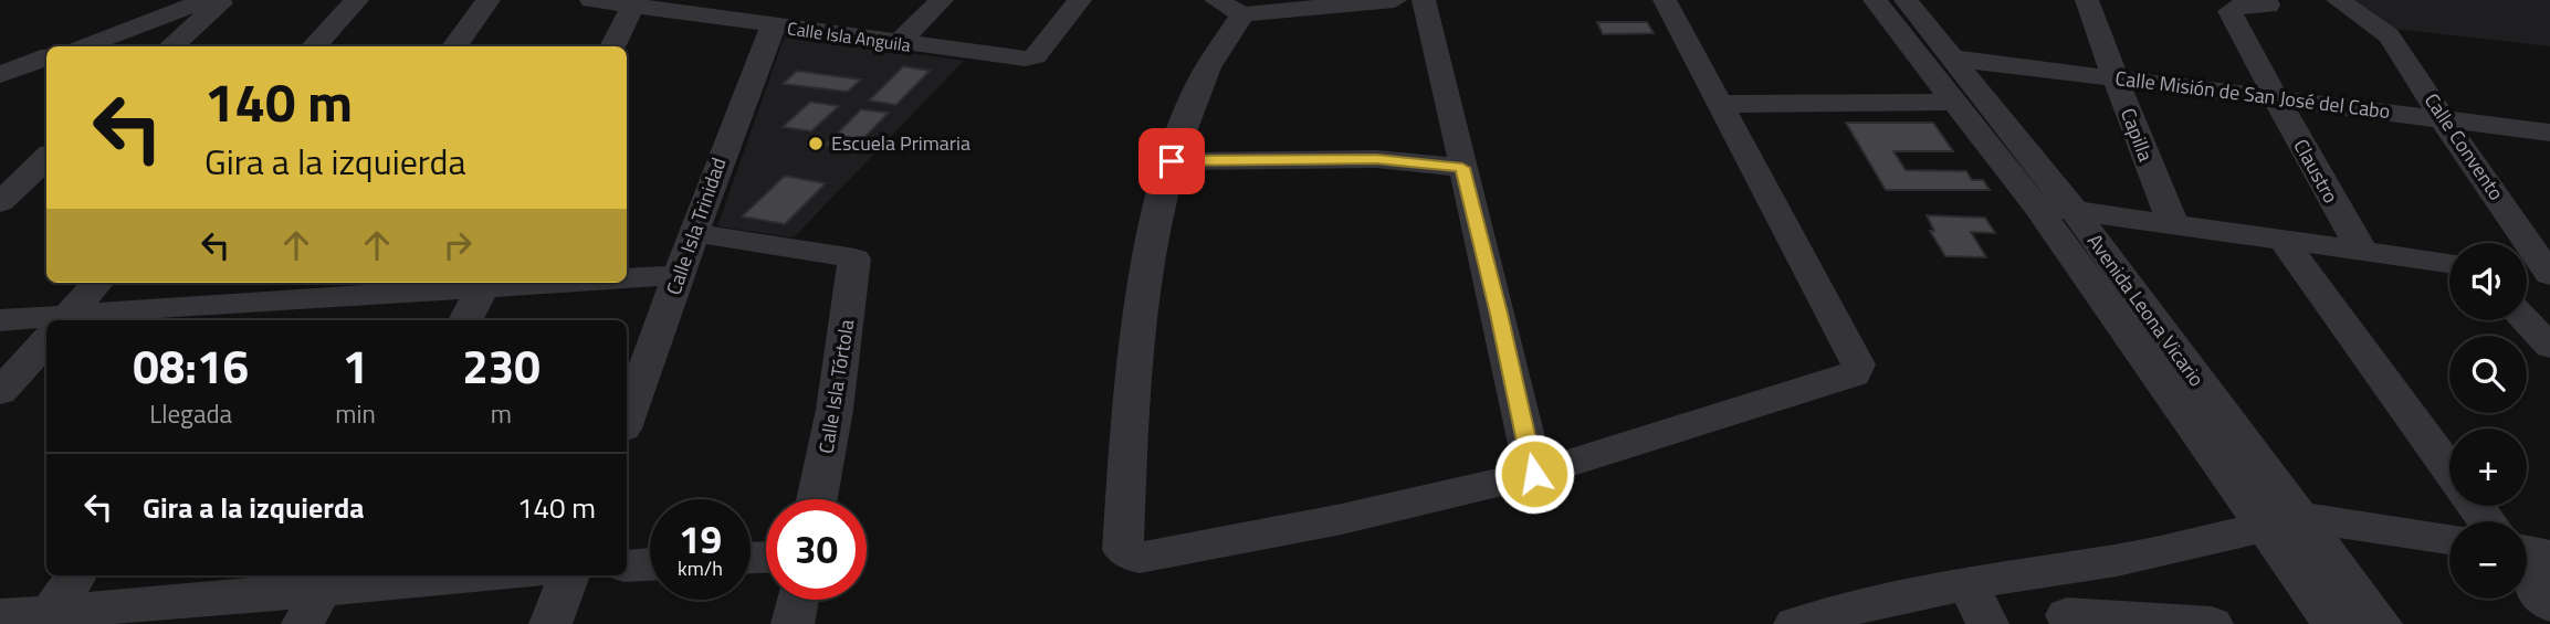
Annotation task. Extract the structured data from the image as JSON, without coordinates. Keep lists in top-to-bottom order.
{
  "streets": {
    "street": [
      "Calle Isla Anguila",
      "Calle Misión de San José del Cabo",
      "Capilla",
      "Calle Convento",
      "Claustro",
      "Calle Isla Trinidad",
      "Avenida Leona Vicario",
      "Calle Isla Tórtola"
    ]
  },
  "crossings": [
    ["Calle Isla Anguila", "Calle Isla Trinidad"],
    ["Calle Misión de San José del Cabo", "Capilla"],
    ["Calle Misión de San José del Cabo", "Calle Convento"],
    ["Calle Misión de San José del Cabo", "Claustro"],
    ["Calle Misión de San José del Cabo", "Avenida Leona Vicario"],
    ["Calle Isla Trinidad", "Calle Isla Tórtola"]
  ],
  "places": ["Escuela Primaria"],
  "page": {
    "turn": ["140 m", "Gira a la izquierda"],
    "map_buttons": ["+", "−"],
    "eta": [
      "08:16",
      "Llegada",
      "1",
      "min",
      "230",
      "m"
    ],
    "list": [
      {
        "name": "Gira a la izquierda",
        "value": "140 m"
      }
    ],
    "speed": "19 km/h",
    "limit": "30"
  }
}
